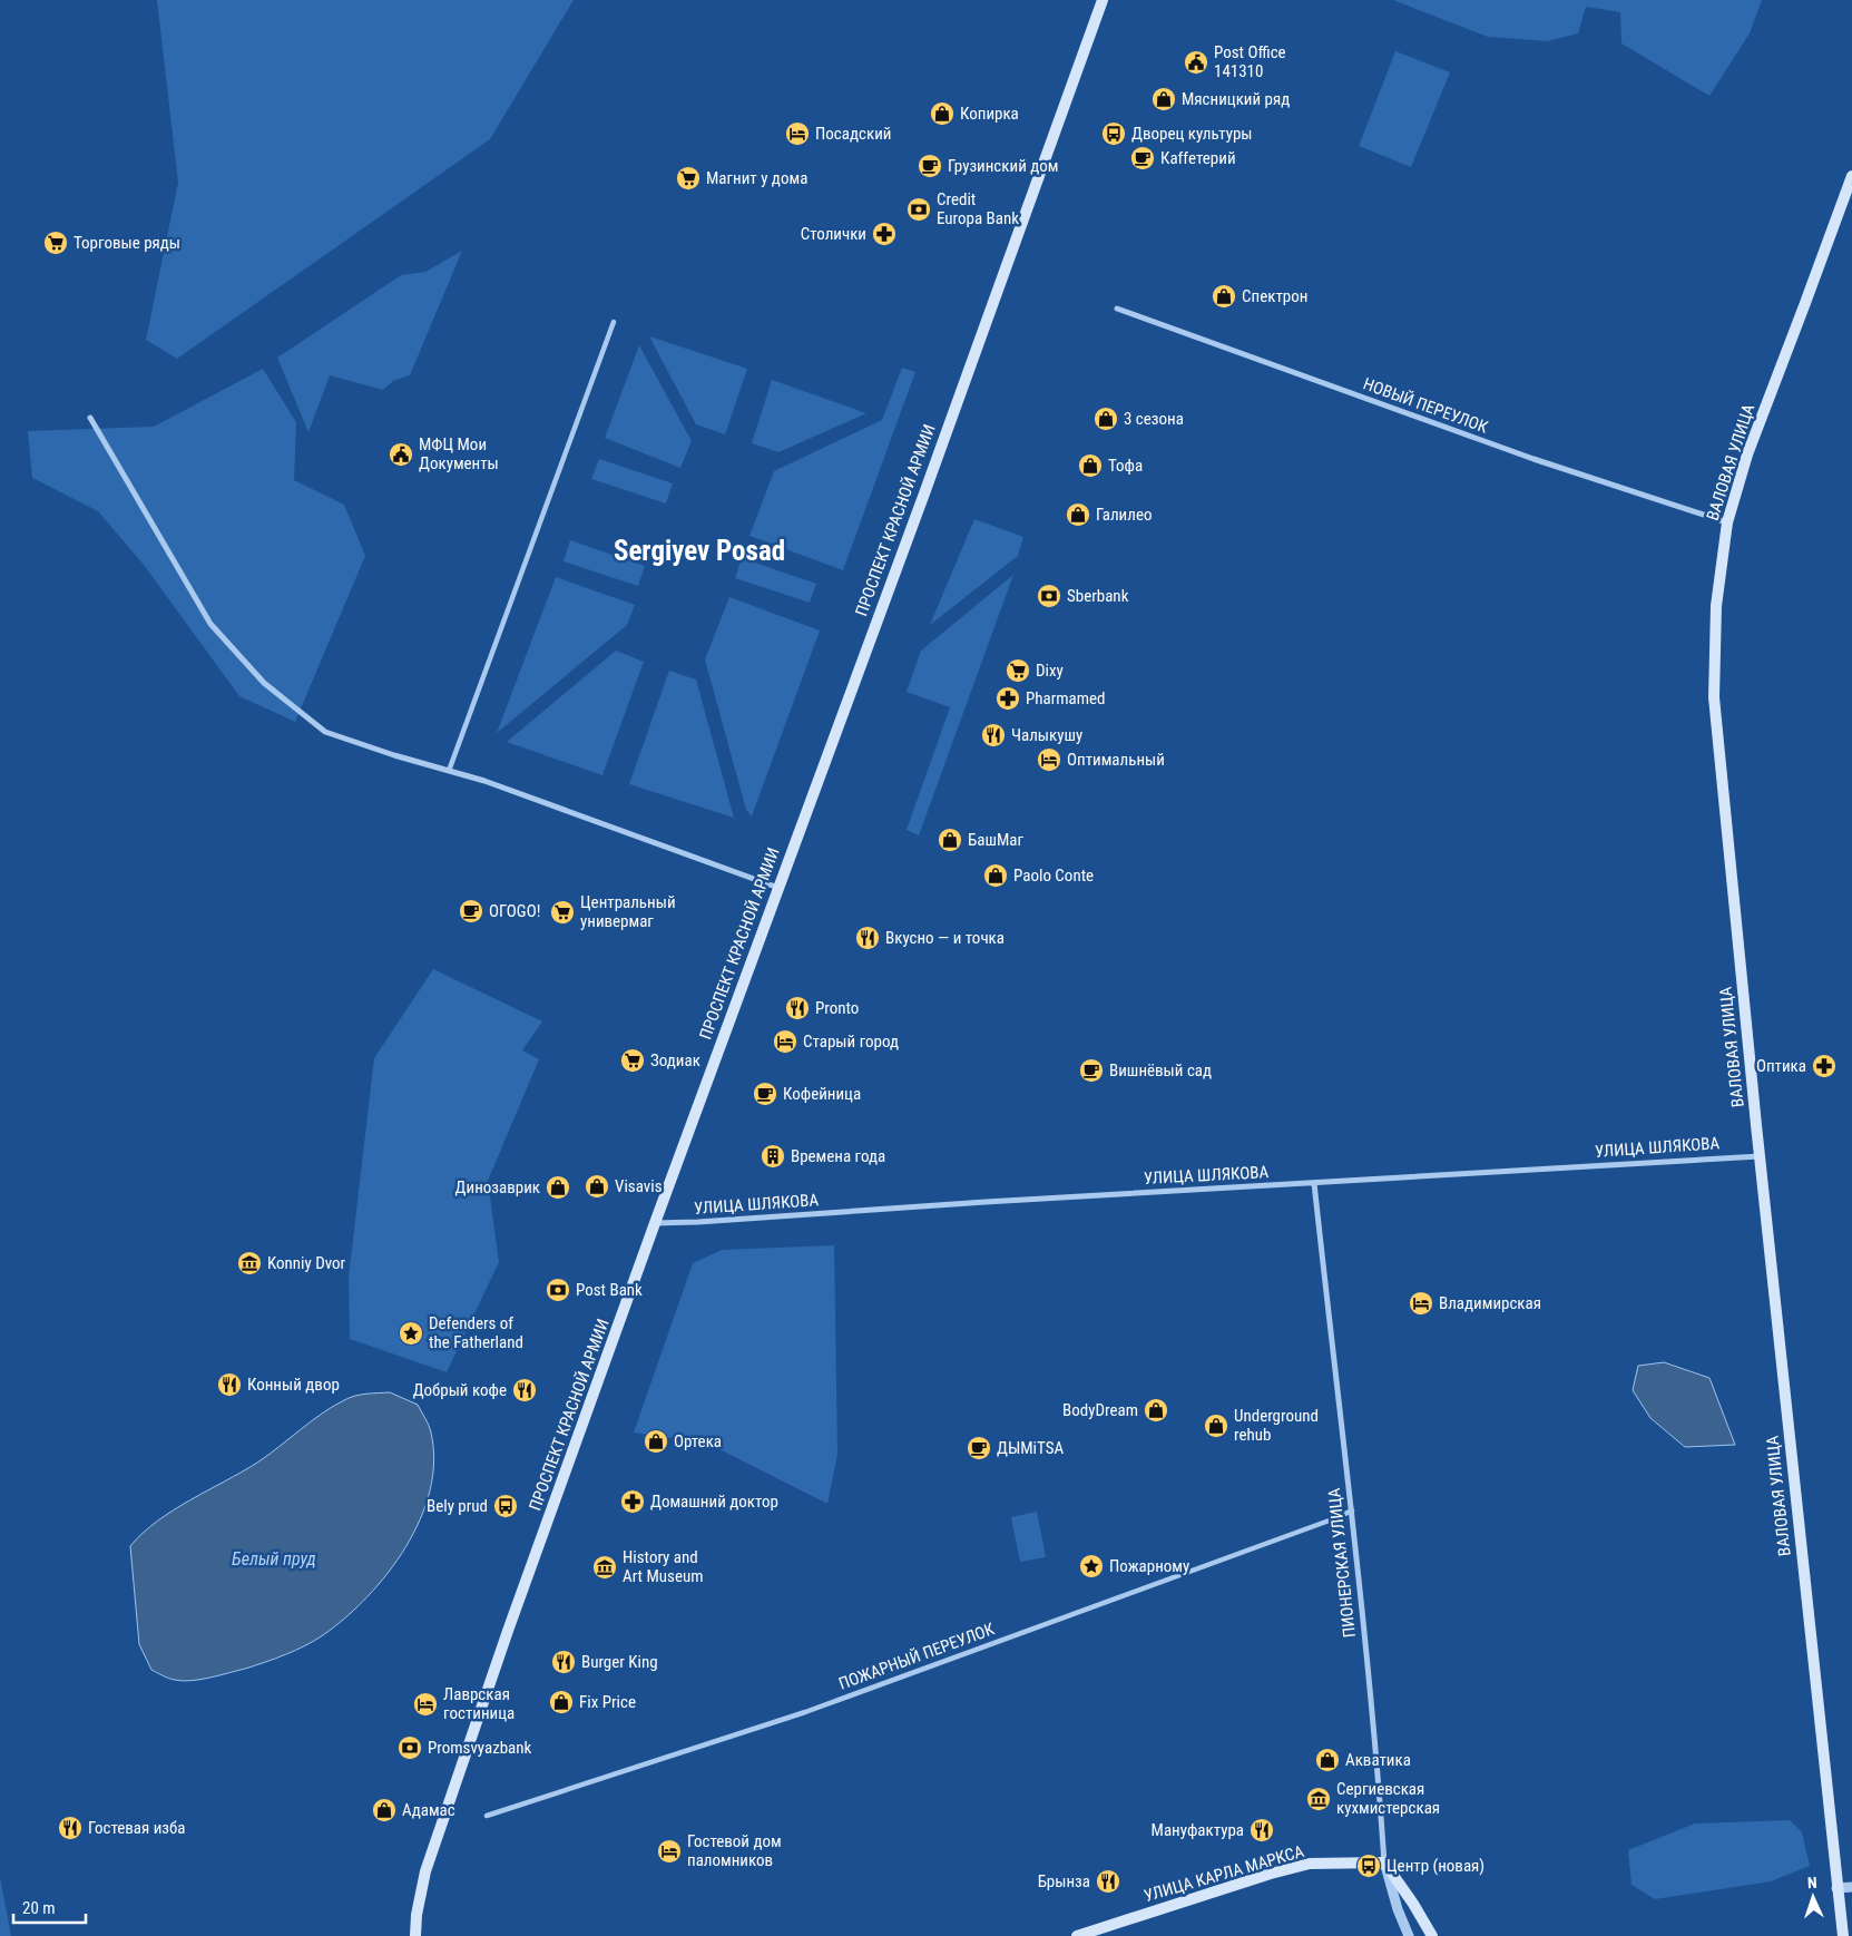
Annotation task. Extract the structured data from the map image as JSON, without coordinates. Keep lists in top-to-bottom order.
{
  "streets": {
    "main road": ["ВАЛОВАЯ УЛИЦА", "ПРОСПЕКТ КРАСНОЙ АРМИИ", "УЛИЦА КАРЛА МАРКСА"],
    "street": [
      "НОВЫЙ ПЕРЕУЛОК",
      "УЛИЦА ШЛЯКОВА",
      "ПИОНЕРСКАЯ УЛИЦА",
      "ПОЖАРНЫЙ ПЕРЕУЛОК"
    ]
  },
  "crossings": [
    ["НОВЫЙ ПЕРЕУЛОК", "ВАЛОВАЯ УЛИЦА"],
    ["ВАЛОВАЯ УЛИЦА", "УЛИЦА ШЛЯКОВА"],
    ["ПРОСПЕКТ КРАСНОЙ АРМИИ", "УЛИЦА ШЛЯКОВА"],
    ["УЛИЦА ШЛЯКОВА", "ПИОНЕРСКАЯ УЛИЦА"],
    ["ПИОНЕРСКАЯ УЛИЦА", "ПОЖАРНЫЙ ПЕРЕУЛОК"],
    ["ПИОНЕРСКАЯ УЛИЦА", "УЛИЦА КАРЛА МАРКСА"]
  ],
  "districts": ["Sergiyev Posad"],
  "water": ["Белый пруд"],
  "places": {
    "public building": ["Post Office 141310", "МФЦ Мои Документы"],
    "shop": [
      "Мясницкий ряд",
      "Копирка",
      "Спектрон",
      "3 сезона",
      "Тофа",
      "Галилео",
      "БашМаг",
      "Paolo Conte",
      "Visavis",
      "Динозаврик",
      "BodyDream",
      "Underground rehub",
      "Ортека",
      "Fix Price",
      "Акватика",
      "Адамас"
    ],
    "hotel": [
      "Посадский",
      "Оптимальный",
      "Старый город",
      "Владимирская",
      "Лаврская гостиница",
      "Гостевой дом паломников"
    ],
    "bus stop": ["Дворец культуры", "Bely prud", "Центр (новая)"],
    "cafe": [
      "Каffетерий",
      "Грузинский дом",
      "ОГОGO!",
      "Вишнёвый сад",
      "Кофейница",
      "ДЫМiTSA"
    ],
    "supermarket": [
      "Магнит у дома",
      "Торговые ряды",
      "Dixy",
      "Центральный универмаг",
      "Зодиак"
    ],
    "bank": [
      "Credit Europa Bank",
      "Sberbank",
      "Post Bank",
      "Promsvyazbank"
    ],
    "pharmacy": [
      "Столички",
      "Pharmamed",
      "Оптика",
      "Домашний доктор"
    ],
    "restaurant": [
      "Чалыкушу",
      "Вкусно — и точка",
      "Pronto",
      "Конный двор",
      "Добрый кофе",
      "Burger King",
      "Гостевая изба",
      "Мануфактура",
      "Брынза"
    ],
    "building": ["Времена года"],
    "museum": ["Konniy Dvor", "History and Art Museum", "Сергиевская кухмистерская"],
    "place": ["Defenders of the Fatherland", "Пожарному"]
  },
  "scale_bar": "20 m",
  "north": "top"
}
